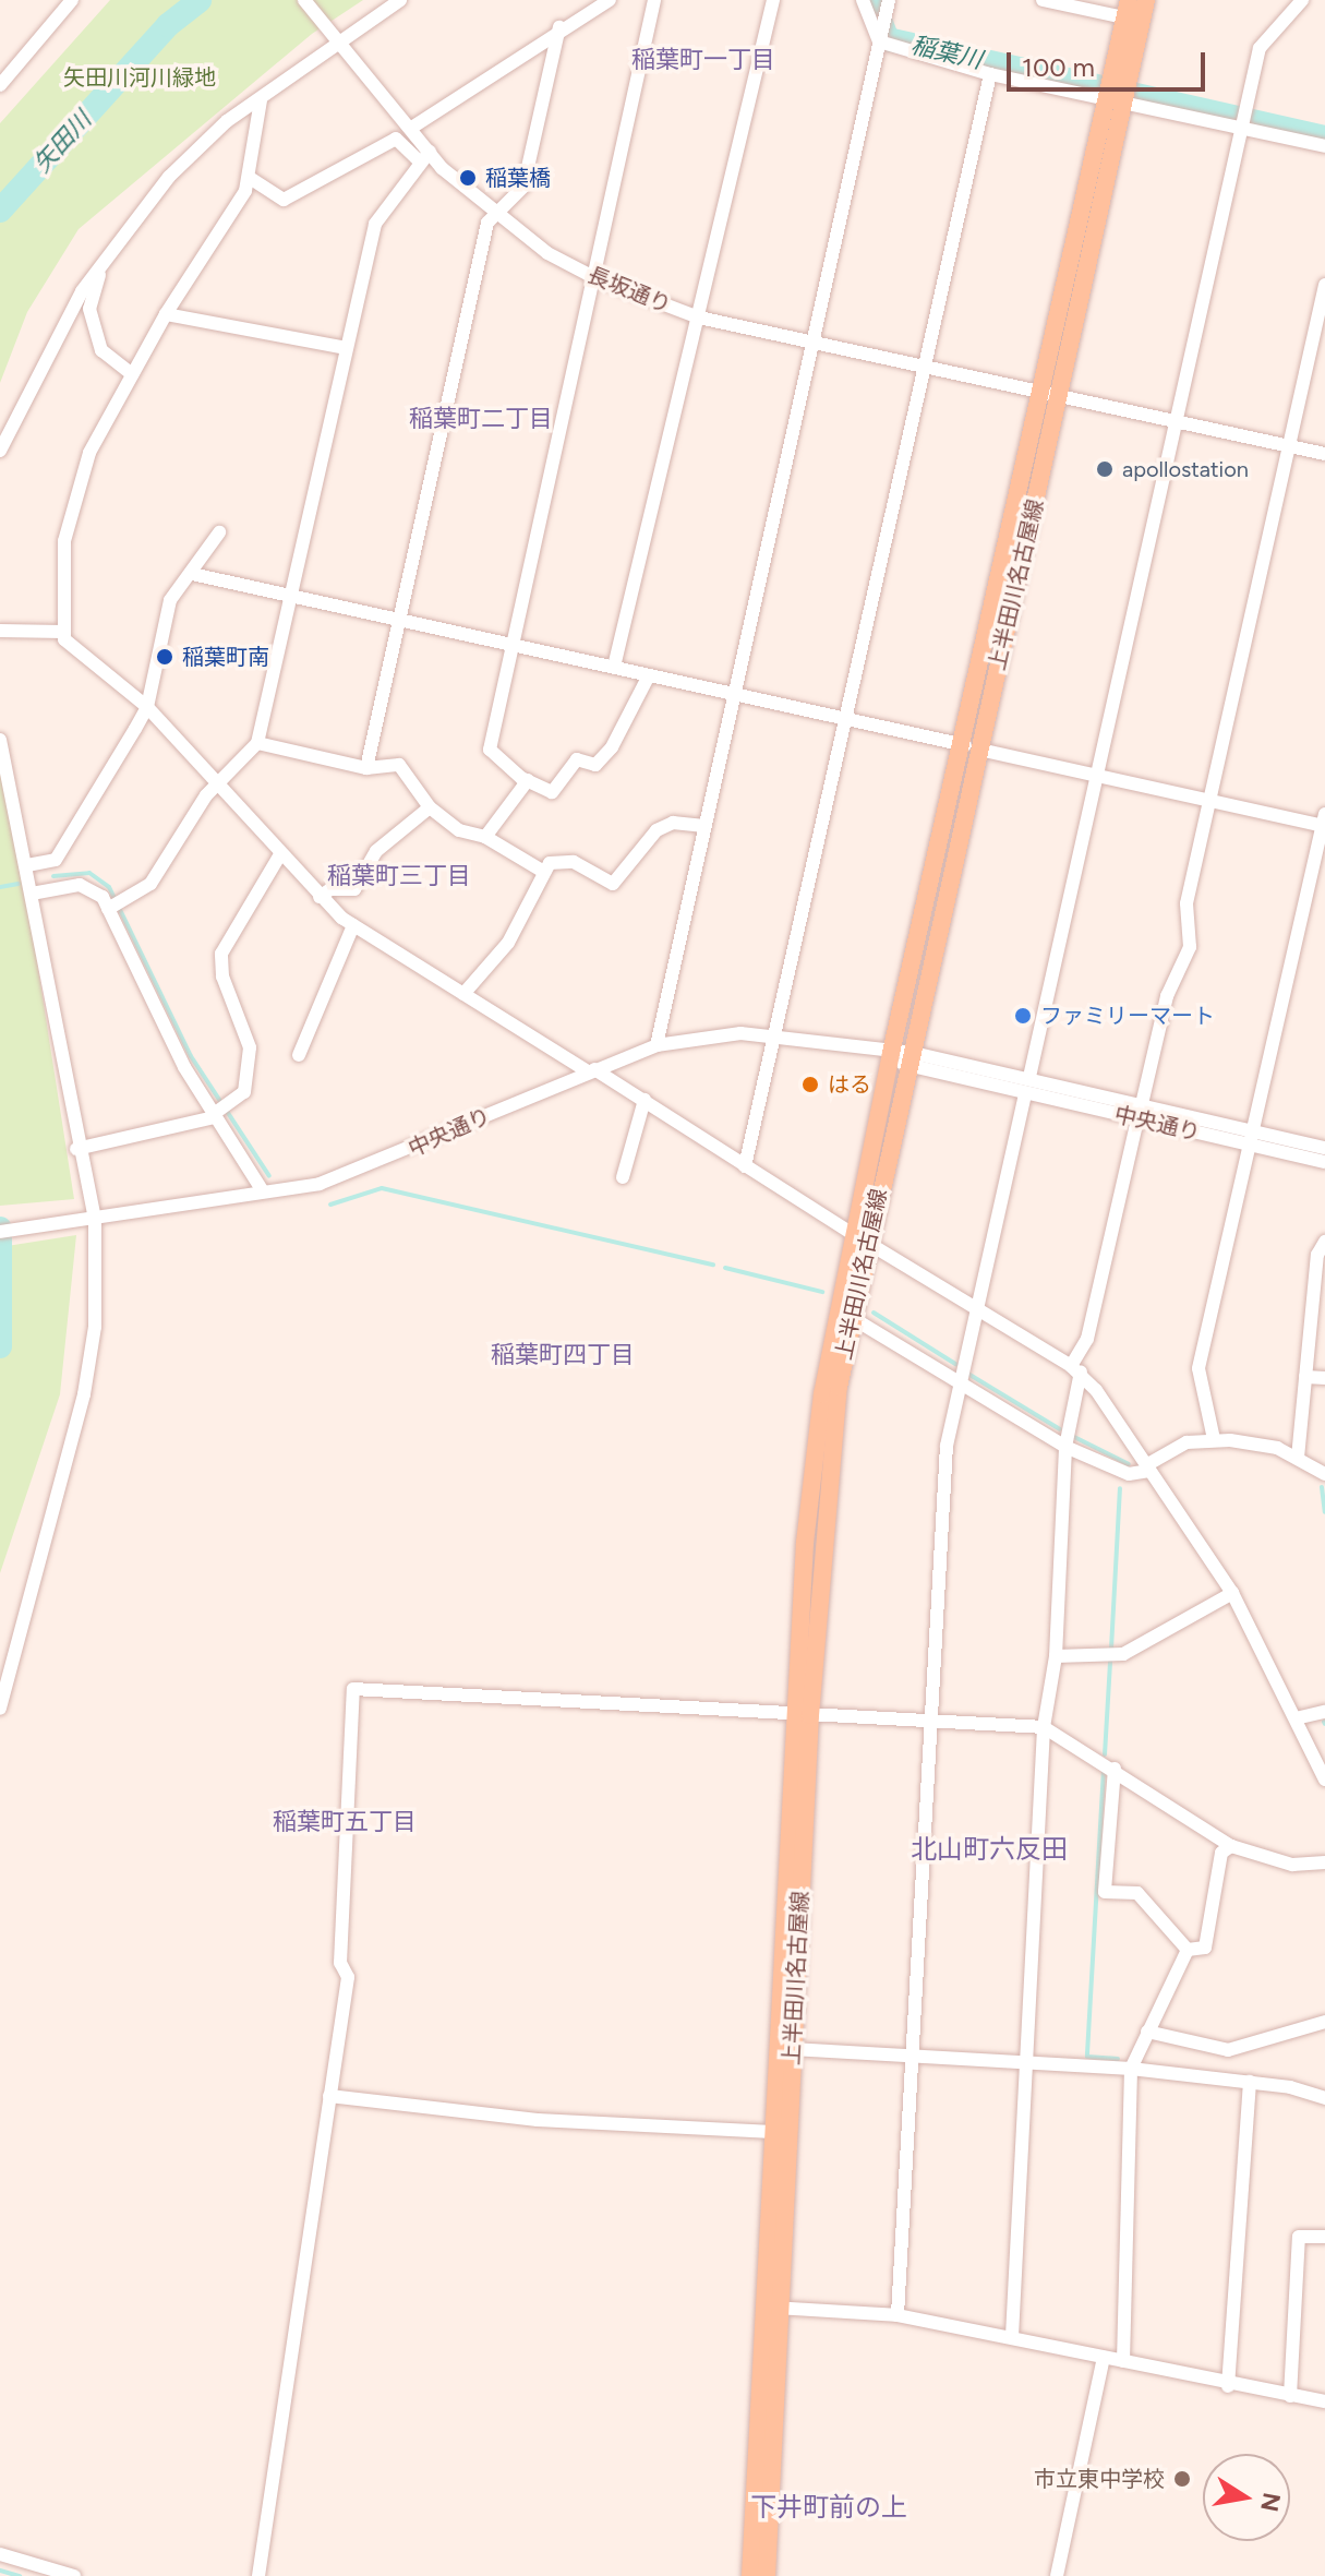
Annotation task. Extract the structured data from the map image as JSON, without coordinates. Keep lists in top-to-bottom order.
{
  "streets": {
    "main road": ["上半田川名古屋線"],
    "street": ["長坂通り", "中央通り"]
  },
  "crossings": [
    ["長坂通り", "上半田川名古屋線"],
    ["上半田川名古屋線", "中央通り"]
  ],
  "districts": [
    "稲葉町一丁目",
    "稲葉町二丁目",
    "稲葉町三丁目",
    "稲葉町四丁目",
    "稲葉町五丁目",
    "北山町六反田",
    "下井町前の上"
  ],
  "water": ["稲葉川", "矢田川"],
  "parks": ["矢田川河川緑地"],
  "places": [
    "稲葉橋",
    "apollostation",
    "稲葉町南",
    "ファミリーマート",
    "はる",
    "市立東中学校"
  ],
  "scale_bar": "100 m",
  "north": "right"
}
